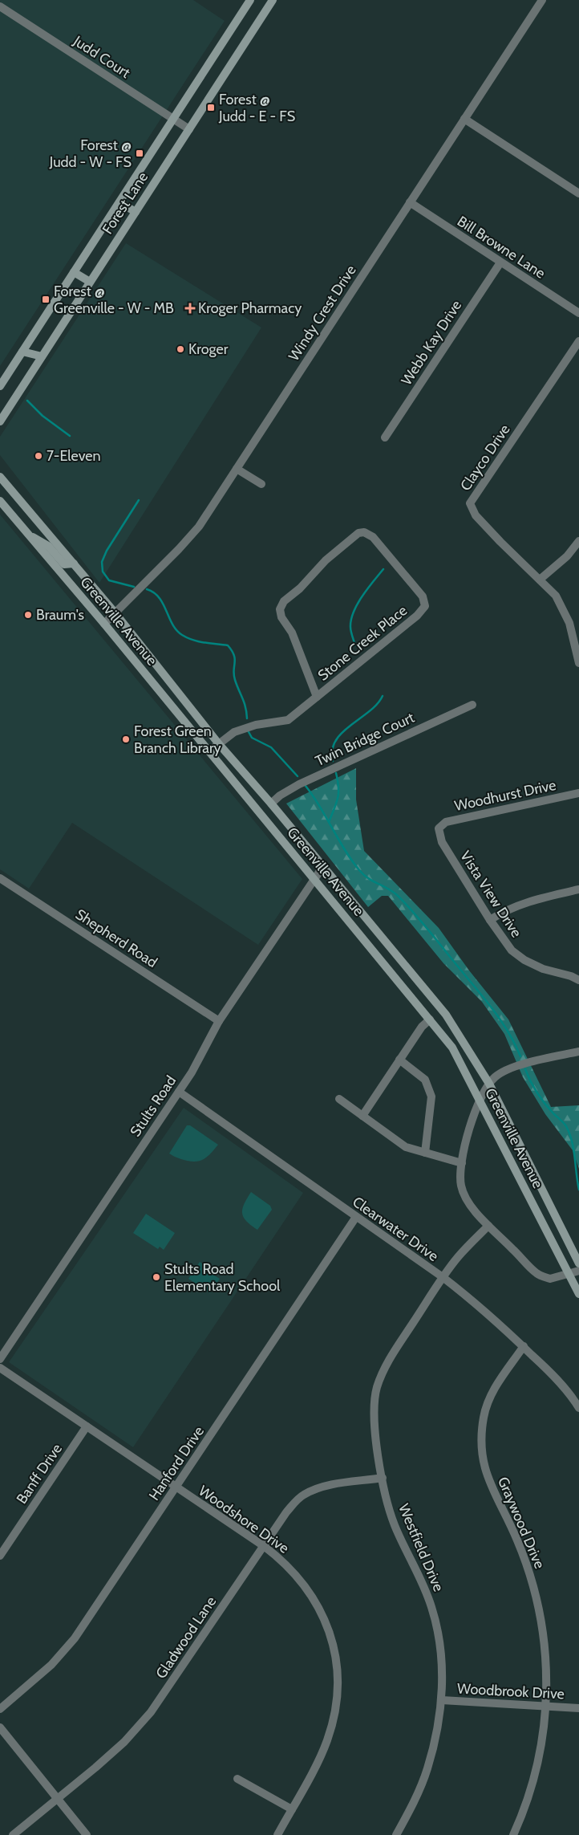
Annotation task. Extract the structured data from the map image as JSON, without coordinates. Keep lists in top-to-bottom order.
{
  "streets": {
    "main road": ["Forest Lane", "Greenville Avenue"],
    "street": [
      "Judd Court",
      "Bill Browne Lane",
      "Windy Crest Drive",
      "Webb Kay Drive",
      "Clayco Drive",
      "Stone Creek Place",
      "Twin Bridge Court",
      "Woodhurst Drive",
      "Vista View Drive",
      "Shepherd Road",
      "Stults Road",
      "Clearwater Drive",
      "Hanford Drive",
      "Banff Drive",
      "Woodshore Drive",
      "Graywood Drive",
      "Westfield Drive",
      "Gladwood Lane",
      "Woodbrook Drive"
    ]
  },
  "crossings": [
    ["Judd Court", "Forest Lane"],
    ["Bill Browne Lane", "Windy Crest Drive"],
    ["Bill Browne Lane", "Webb Kay Drive"],
    ["Windy Crest Drive", "Greenville Avenue"],
    ["Greenville Avenue", "Stone Creek Place"],
    ["Greenville Avenue", "Twin Bridge Court"],
    ["Greenville Avenue", "Stults Road"],
    ["Woodhurst Drive", "Vista View Drive"],
    ["Shepherd Road", "Stults Road"],
    ["Stults Road", "Clearwater Drive"],
    ["Clearwater Drive", "Hanford Drive"],
    ["Clearwater Drive", "Graywood Drive"],
    ["Clearwater Drive", "Westfield Drive"],
    ["Hanford Drive", "Woodshore Drive"],
    ["Banff Drive", "Woodshore Drive"],
    ["Woodshore Drive", "Gladwood Lane"],
    ["Graywood Drive", "Woodbrook Drive"],
    ["Westfield Drive", "Gladwood Lane"],
    ["Westfield Drive", "Woodbrook Drive"]
  ],
  "places": {
    "transit": ["Forest @ Judd - E - FS", "Forest @ Judd - W - FS", "Forest @ Greenville - W - MB"],
    "health": ["Kroger Pharmacy"],
    "other": [
      "Kroger",
      "7-Eleven",
      "Braum's",
      "Forest Green Branch Library",
      "Stults Road Elementary School"
    ]
  }
}
